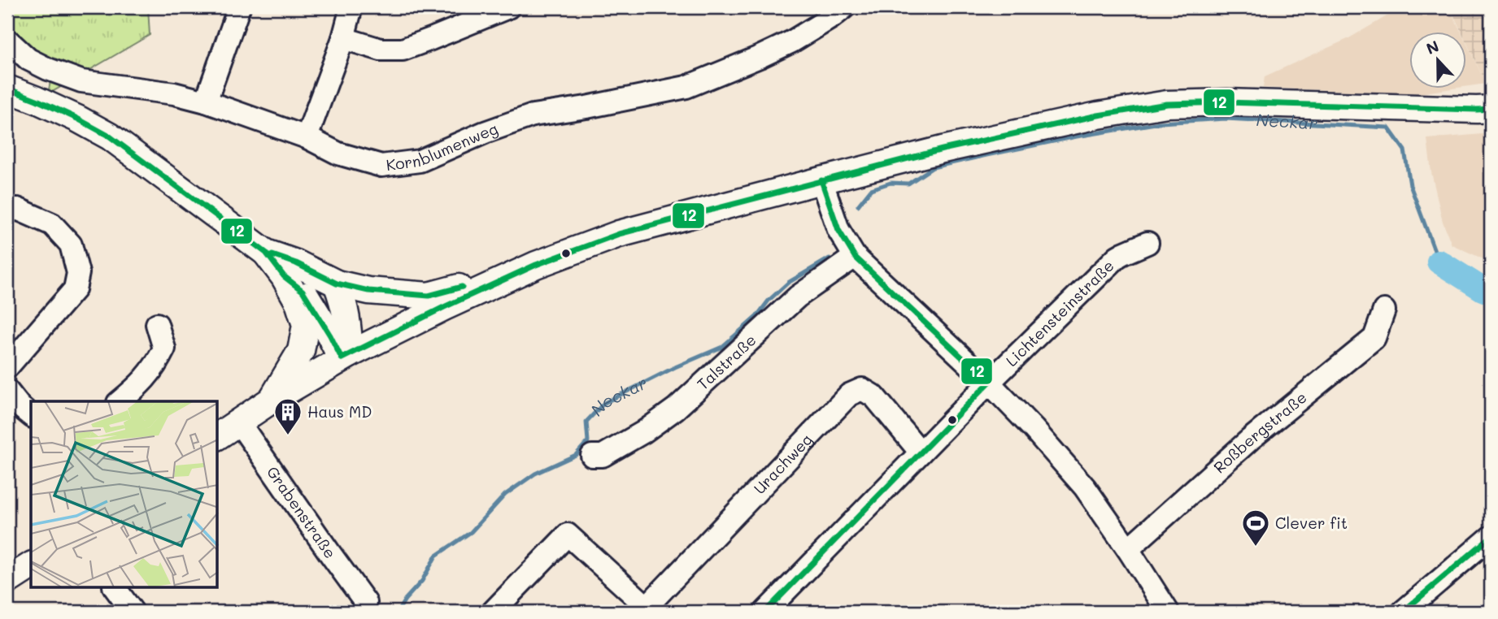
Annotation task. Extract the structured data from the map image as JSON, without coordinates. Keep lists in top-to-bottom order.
{
  "streets": {
    "street": [
      "Kornblumenweg",
      "Lichtensteinstraße",
      "Talstraße",
      "Roßbergstraße",
      "Urachweg",
      "Grabenstraße"
    ]
  },
  "crossings": [
    ["Lichtensteinstraße", "Urachweg"]
  ],
  "water": ["Neckar"],
  "places": {
    "building": ["Haus MD"],
    "sports": ["Clever fit"]
  },
  "lines": ["transit line 12"],
  "north": "top"
}
